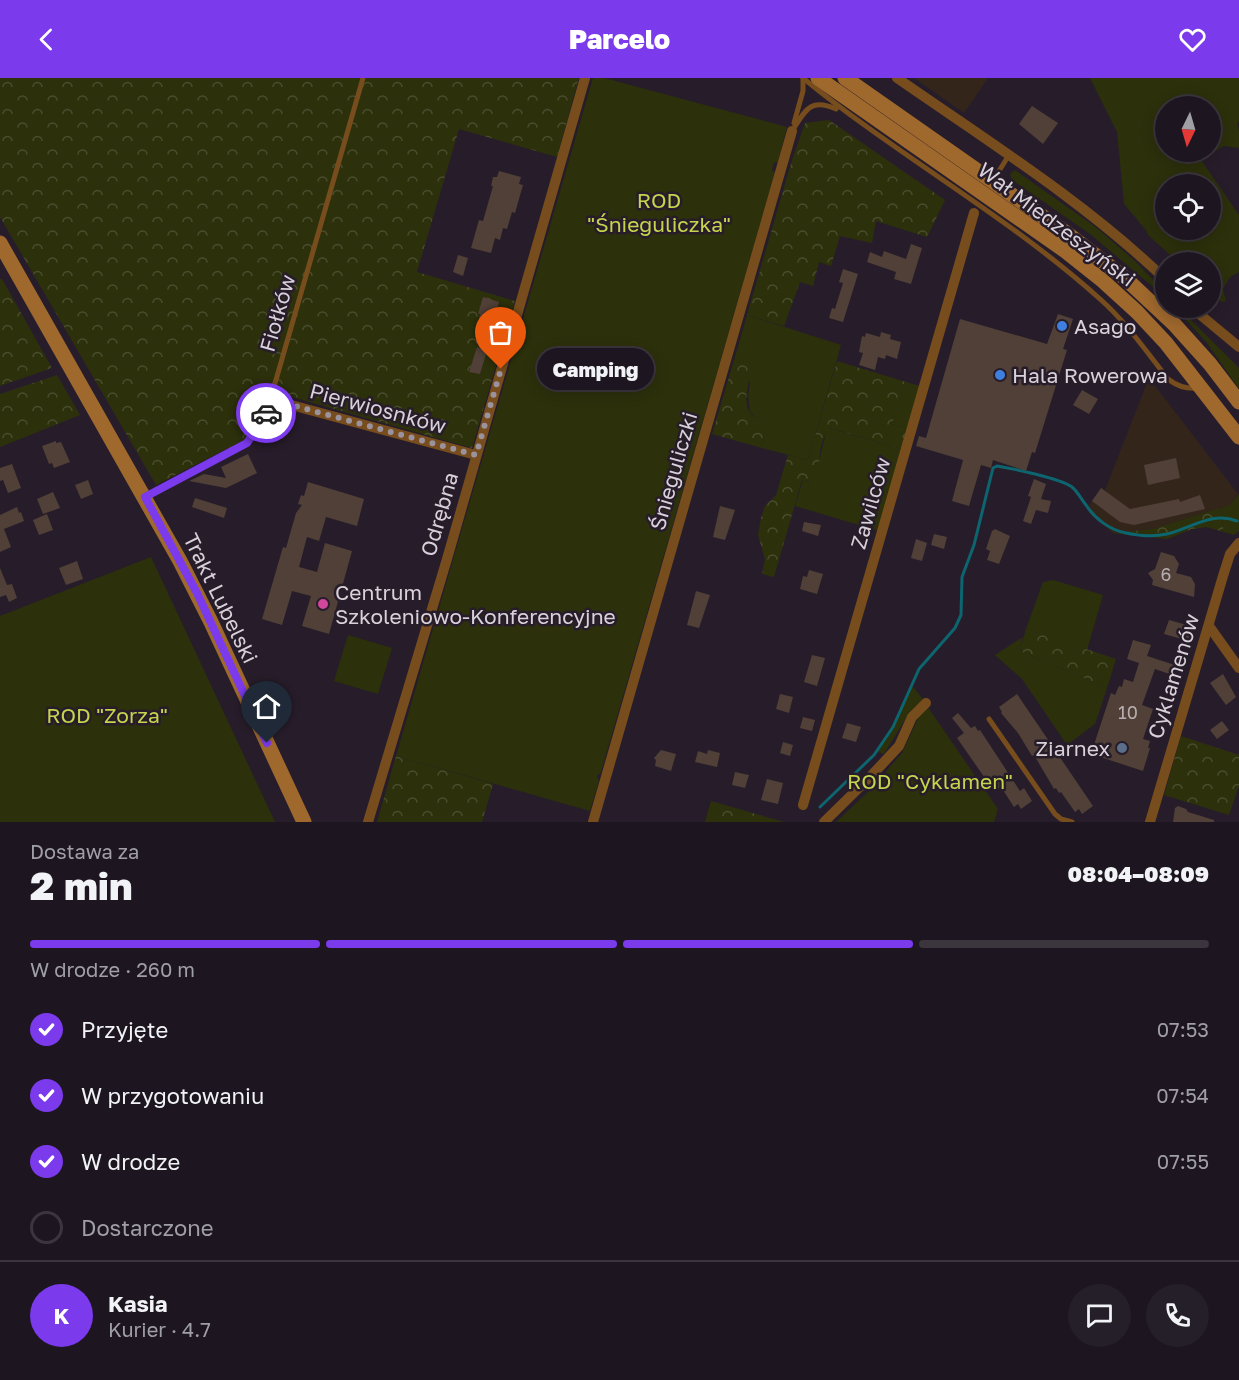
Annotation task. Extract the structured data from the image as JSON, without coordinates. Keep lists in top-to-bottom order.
{
  "streets": {
    "main road": ["Wał Miedzeszyński", "Trakt Lubelski"],
    "street": [
      "Pierwiosnków",
      "Śnieguliczki",
      "Zawilców",
      "Odrębna",
      "Cyklamenów"
    ],
    "lane": ["Fiołków"]
  },
  "crossings": [
    ["Fiołków", "Pierwiosnków"],
    ["Fiołków", "Trakt Lubelski"],
    ["Pierwiosnków", "Odrębna"]
  ],
  "parks": ["ROD \"Śnieguliczka\"", "ROD \"Zorza\"", "ROD \"Cyklamen\""],
  "places": [
    "Asago",
    "Camping",
    "Hala Rowerowa",
    "Centrum Szkoleniowo-Konferencyjne",
    "Ziarnex"
  ],
  "house_numbers": ["6", "10"],
  "north": "bottom",
  "page": {
    "header": "Parcelo",
    "bubble": "Camping",
    "heading": ["2 min", "Dostawa za", "08:04–08:09"],
    "panel": ["Kasia", "Kurier · 4.7"],
    "bar": "W drodze · 260 m",
    "list": [
      ["Przyjęte", "07:53"],
      ["W przygotowaniu", "07:54"],
      ["W drodze", "07:55"],
      "Dostarczone"
    ],
    "round": "K"
  }
}
